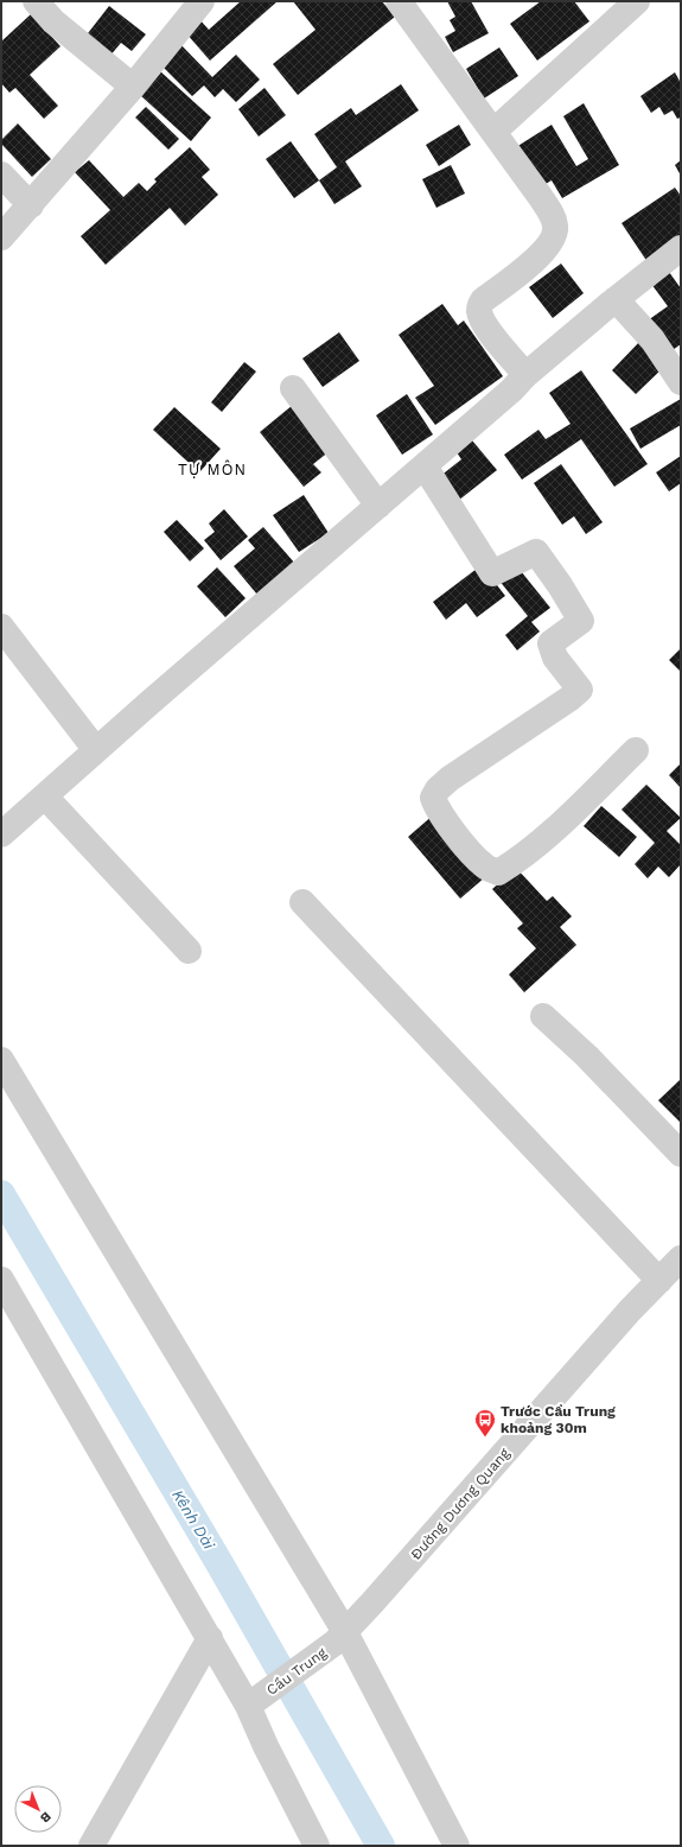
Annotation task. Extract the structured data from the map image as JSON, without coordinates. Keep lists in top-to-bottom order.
{
  "streets": {
    "street": ["Đường Dương Quang", "Cầu Trung"]
  },
  "crossings": [
    ["Đường Dương Quang", "Cầu Trung"]
  ],
  "districts": ["TỰ MÔN"],
  "water": ["Kênh Dài"],
  "places": {
    "bus stop": ["Trước Cầu Trung khoảng 30m"]
  },
  "north": "bottom right"
}
